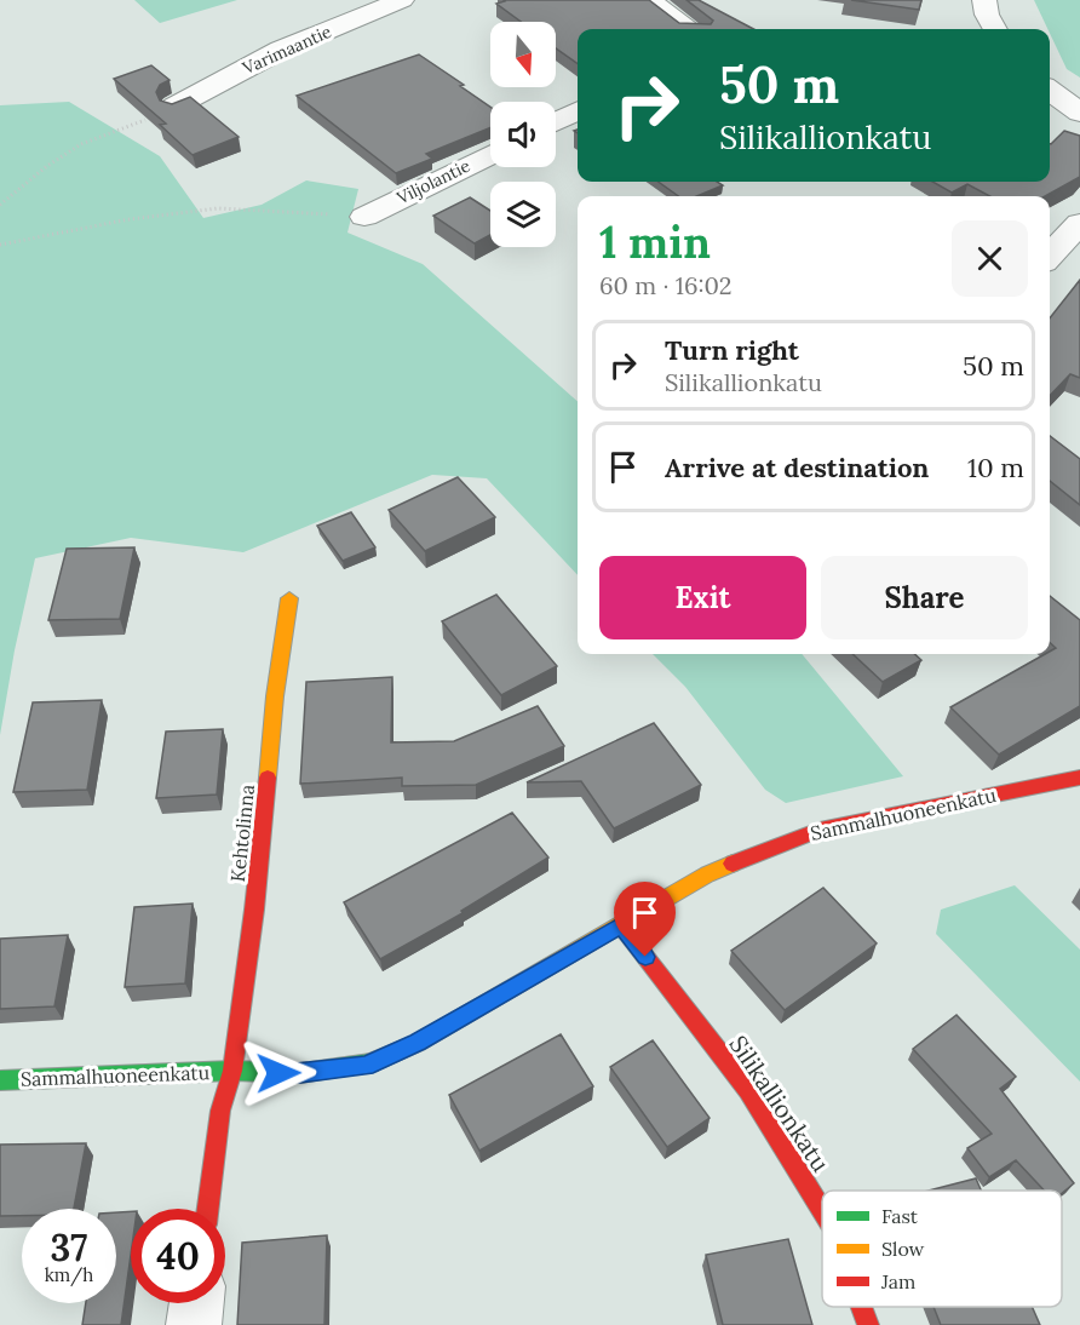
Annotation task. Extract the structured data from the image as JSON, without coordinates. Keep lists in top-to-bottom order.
{
  "streets": {
    "street": [
      "Varimaantie",
      "Viljolantie",
      "Sammalhuoneenkatu",
      "Kehtolinna",
      "Silikallionkatu"
    ]
  },
  "crossings": [
    ["Sammalhuoneenkatu", "Kehtolinna"],
    ["Sammalhuoneenkatu", "Silikallionkatu"]
  ],
  "legend": ["Fast", "Slow", "Jam"],
  "north": "bottom",
  "page": {
    "turn": ["50 m", "Silikallionkatu"],
    "heading": ["1 min", "60 m · 16:02"],
    "list": [
      {
        "name": "Turn right",
        "note": "Silikallionkatu",
        "value": "50 m"
      },
      {
        "name": "Arrive at destination",
        "value": "10 m"
      }
    ],
    "buttons": ["Exit", "Share"],
    "speed": "37 km/h",
    "limit": "40"
  }
}
